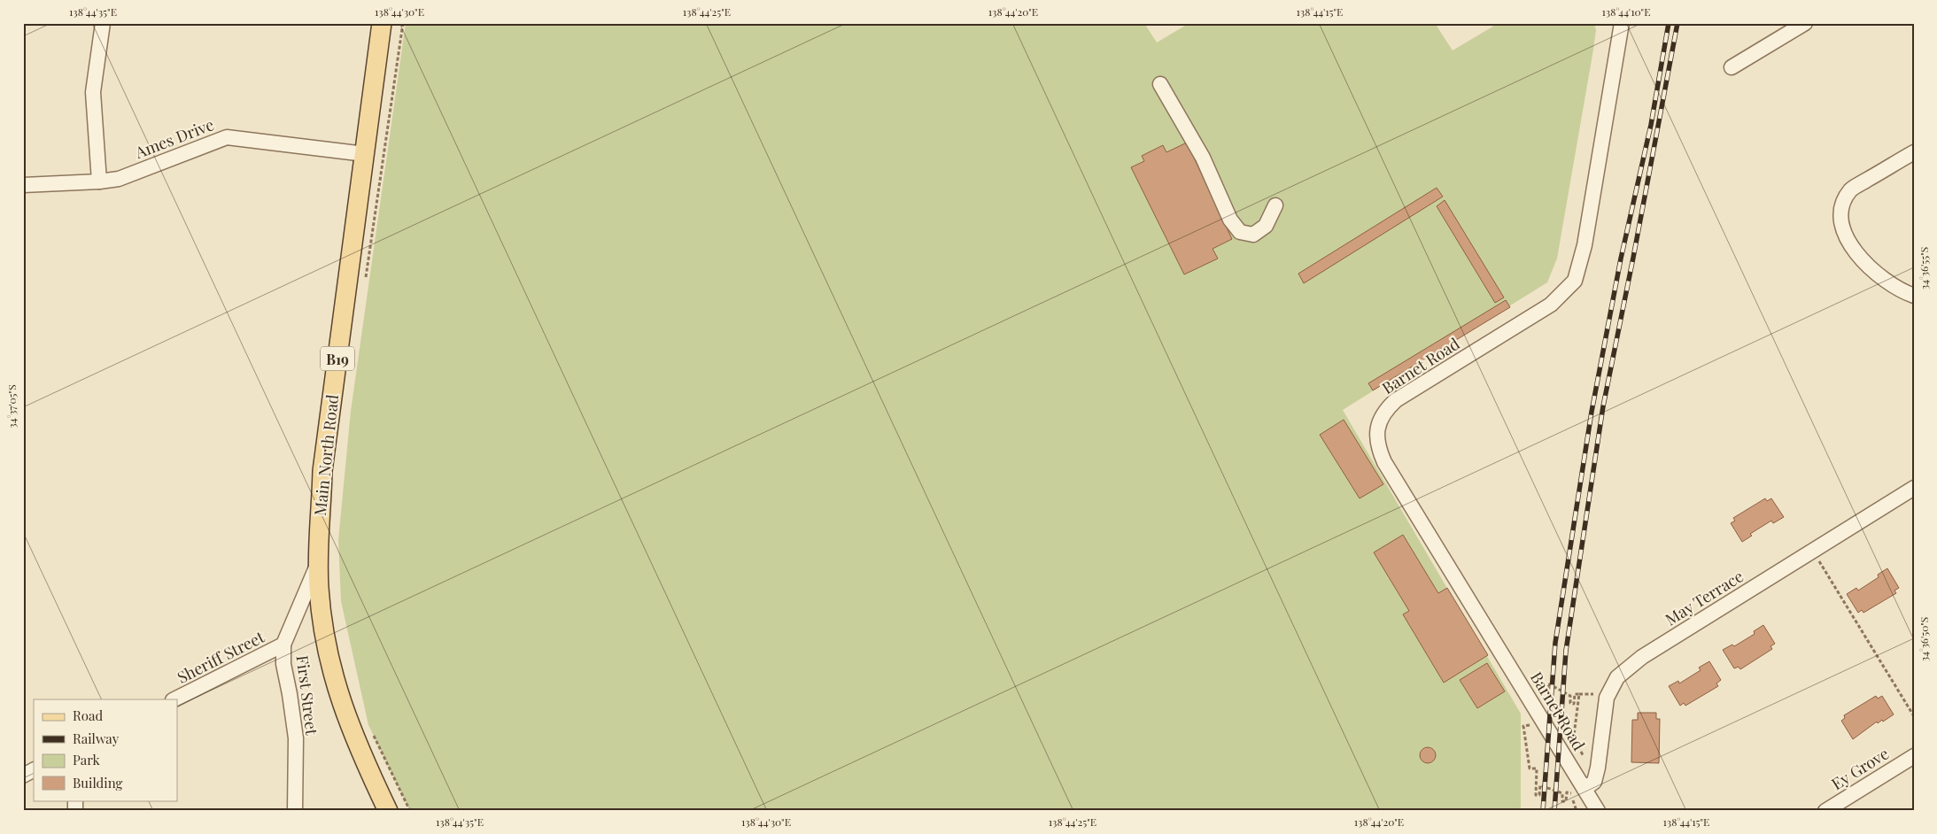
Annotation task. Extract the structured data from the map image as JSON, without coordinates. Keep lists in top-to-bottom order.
{
  "streets": {
    "main road": ["B19", "Main North Road"],
    "street": [
      "Ames Drive",
      "Barnet Road",
      "May Terrace",
      "Sheriff Street",
      "First Street",
      "Ey Grove"
    ]
  },
  "crossings": [
    ["Ames Drive", "Main North Road"],
    ["Barnet Road", "May Terrace"],
    ["Main North Road", "First Street"],
    ["Sheriff Street", "First Street"]
  ],
  "legend": [
    "Road",
    "Railway",
    "Park",
    "Building"
  ],
  "coordinates": [
    "138°44'35\"E",
    "138°44'30\"E",
    "138°44'25\"E",
    "138°44'20\"E",
    "138°44'15\"E",
    "138°44'10\"E",
    "34°36'55\"S",
    "34°37'05\"S",
    "34°36'50\"S"
  ]
}
